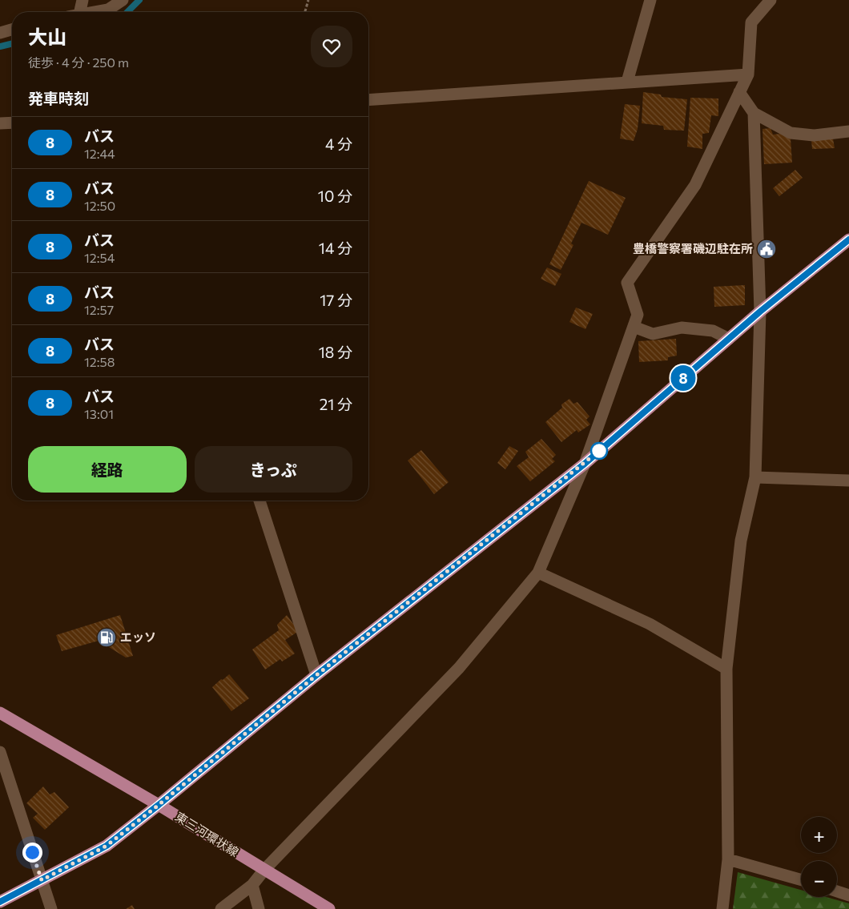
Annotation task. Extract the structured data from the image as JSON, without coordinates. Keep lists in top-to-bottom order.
{
  "streets": {
    "main road": ["東三河環状線"]
  },
  "places": {
    "public building": ["豊橋警察署磯辺駐在所"],
    "fuel station": ["エッソ"]
  },
  "lines": ["bus line 8"],
  "page": {
    "on_map": "8",
    "heading": [
      ["大山", "徒歩 · 4 分 · 250 m"],
      "発車時刻"
    ],
    "list": [
      {
        "mark": "8",
        "name": "バス",
        "note": "12:44",
        "value": "4 分"
      },
      {
        "mark": "8",
        "name": "バス",
        "note": "12:50",
        "value": "10 分"
      },
      {
        "mark": "8",
        "name": "バス",
        "note": "12:54",
        "value": "14 分"
      },
      {
        "mark": "8",
        "name": "バス",
        "note": "12:57",
        "value": "17 分"
      },
      {
        "mark": "8",
        "name": "バス",
        "note": "12:58",
        "value": "18 分"
      },
      {
        "mark": "8",
        "name": "バス",
        "note": "13:01",
        "value": "21 分"
      }
    ],
    "buttons": ["経路", "きっぷ"],
    "map_buttons": ["+", "−"]
  }
}
